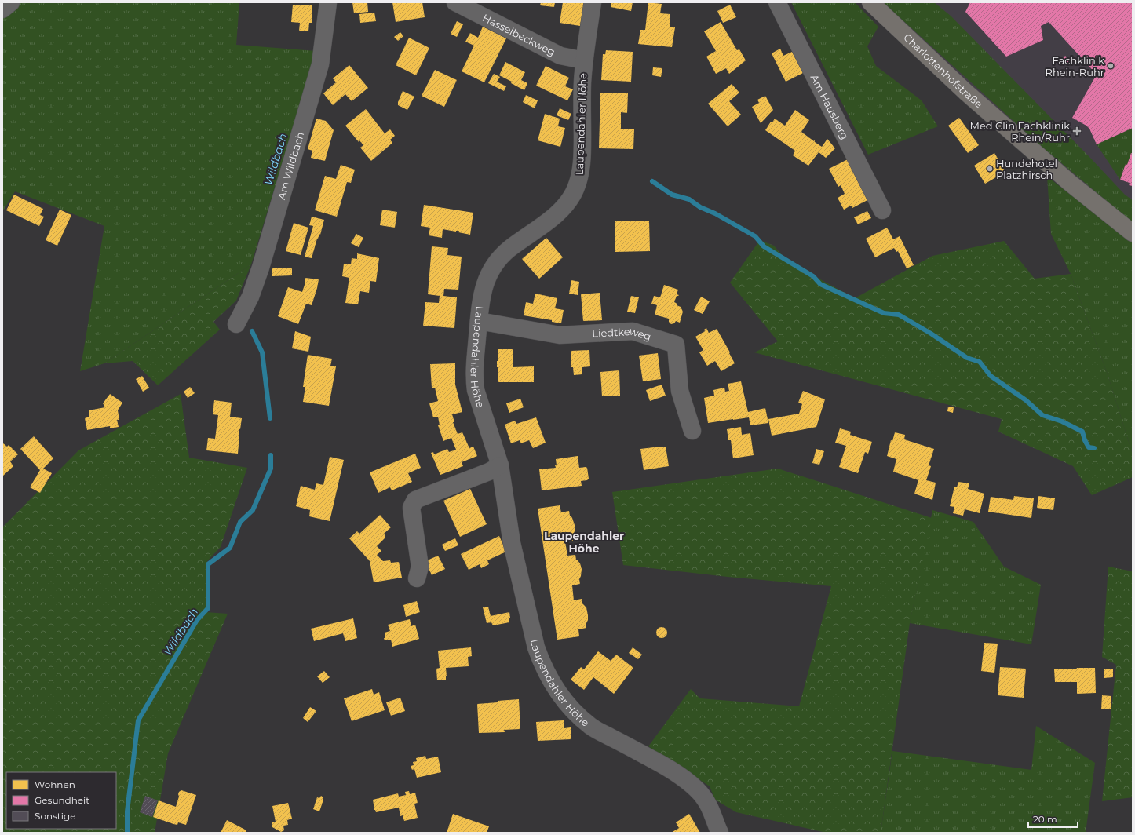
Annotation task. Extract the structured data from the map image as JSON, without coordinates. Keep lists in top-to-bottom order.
{
  "streets": {
    "main road": ["Charlottenhofstraße"],
    "street": [
      "Hasselbeckweg",
      "Am Hausberg",
      "Laupendahler Höhe",
      "Am Wildbach",
      "Liedtkeweg"
    ]
  },
  "crossings": [
    ["Hasselbeckweg", "Laupendahler Höhe"],
    ["Laupendahler Höhe", "Liedtkeweg"]
  ],
  "districts": ["Laupendahler Höhe"],
  "water": ["Wildbach"],
  "places": {
    "other": ["Fachklinik Rhein-Ruhr", "Hundehotel Platzhirsch"],
    "health": ["MediClin Fachklinik Rhein/Ruhr"]
  },
  "legend": ["Wohnen", "Gesundheit", "Sonstige"],
  "scale_bar": "20 m"
}
